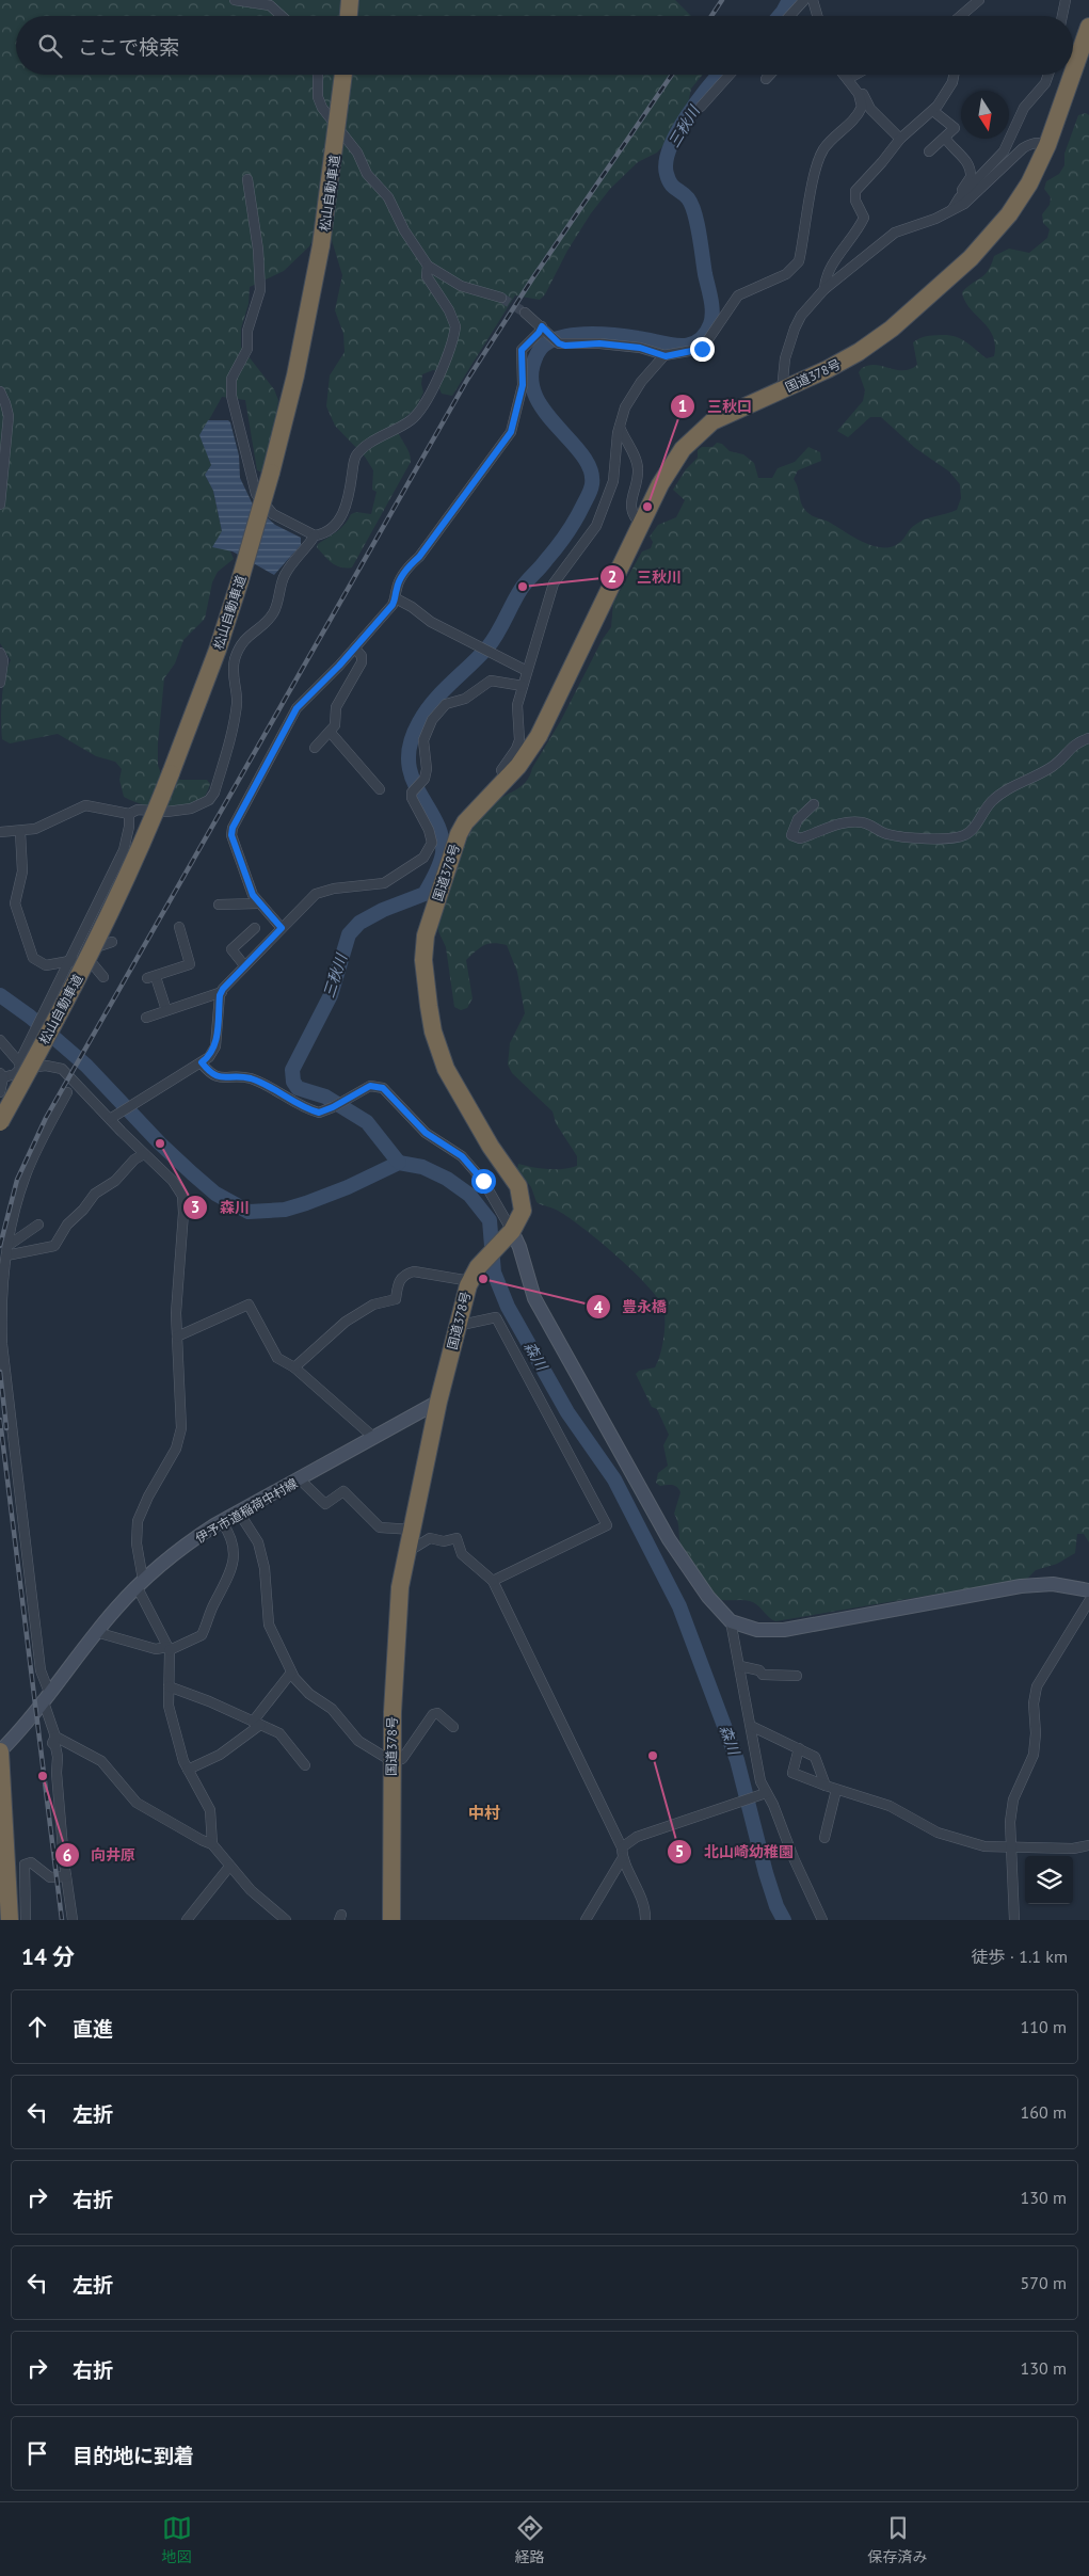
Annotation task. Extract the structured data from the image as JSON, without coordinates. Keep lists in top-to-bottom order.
{
  "streets": {
    "highway": ["松山自動車道", "国道378号"],
    "street": ["伊予市道稲荷中村線"]
  },
  "crossings": [
    ["国道378号", "伊予市道稲荷中村線"]
  ],
  "districts": ["中村"],
  "water": ["三秋川", "森川"],
  "places": [
    "三秋口",
    "三秋川",
    "森川",
    "豊永橋",
    "北山崎幼稚園",
    "向井原"
  ],
  "north": "bottom",
  "page": {
    "search": "ここで検索",
    "heading": ["14 分", "徒歩 · 1.1 km"],
    "list": [
      ["直進", "110 m"],
      ["左折", "160 m"],
      ["右折", "130 m"],
      ["左折", "570 m"],
      ["右折", "130 m"],
      "目的地に到着"
    ],
    "nav": ["地図", "経路", "保存済み"]
  }
}
